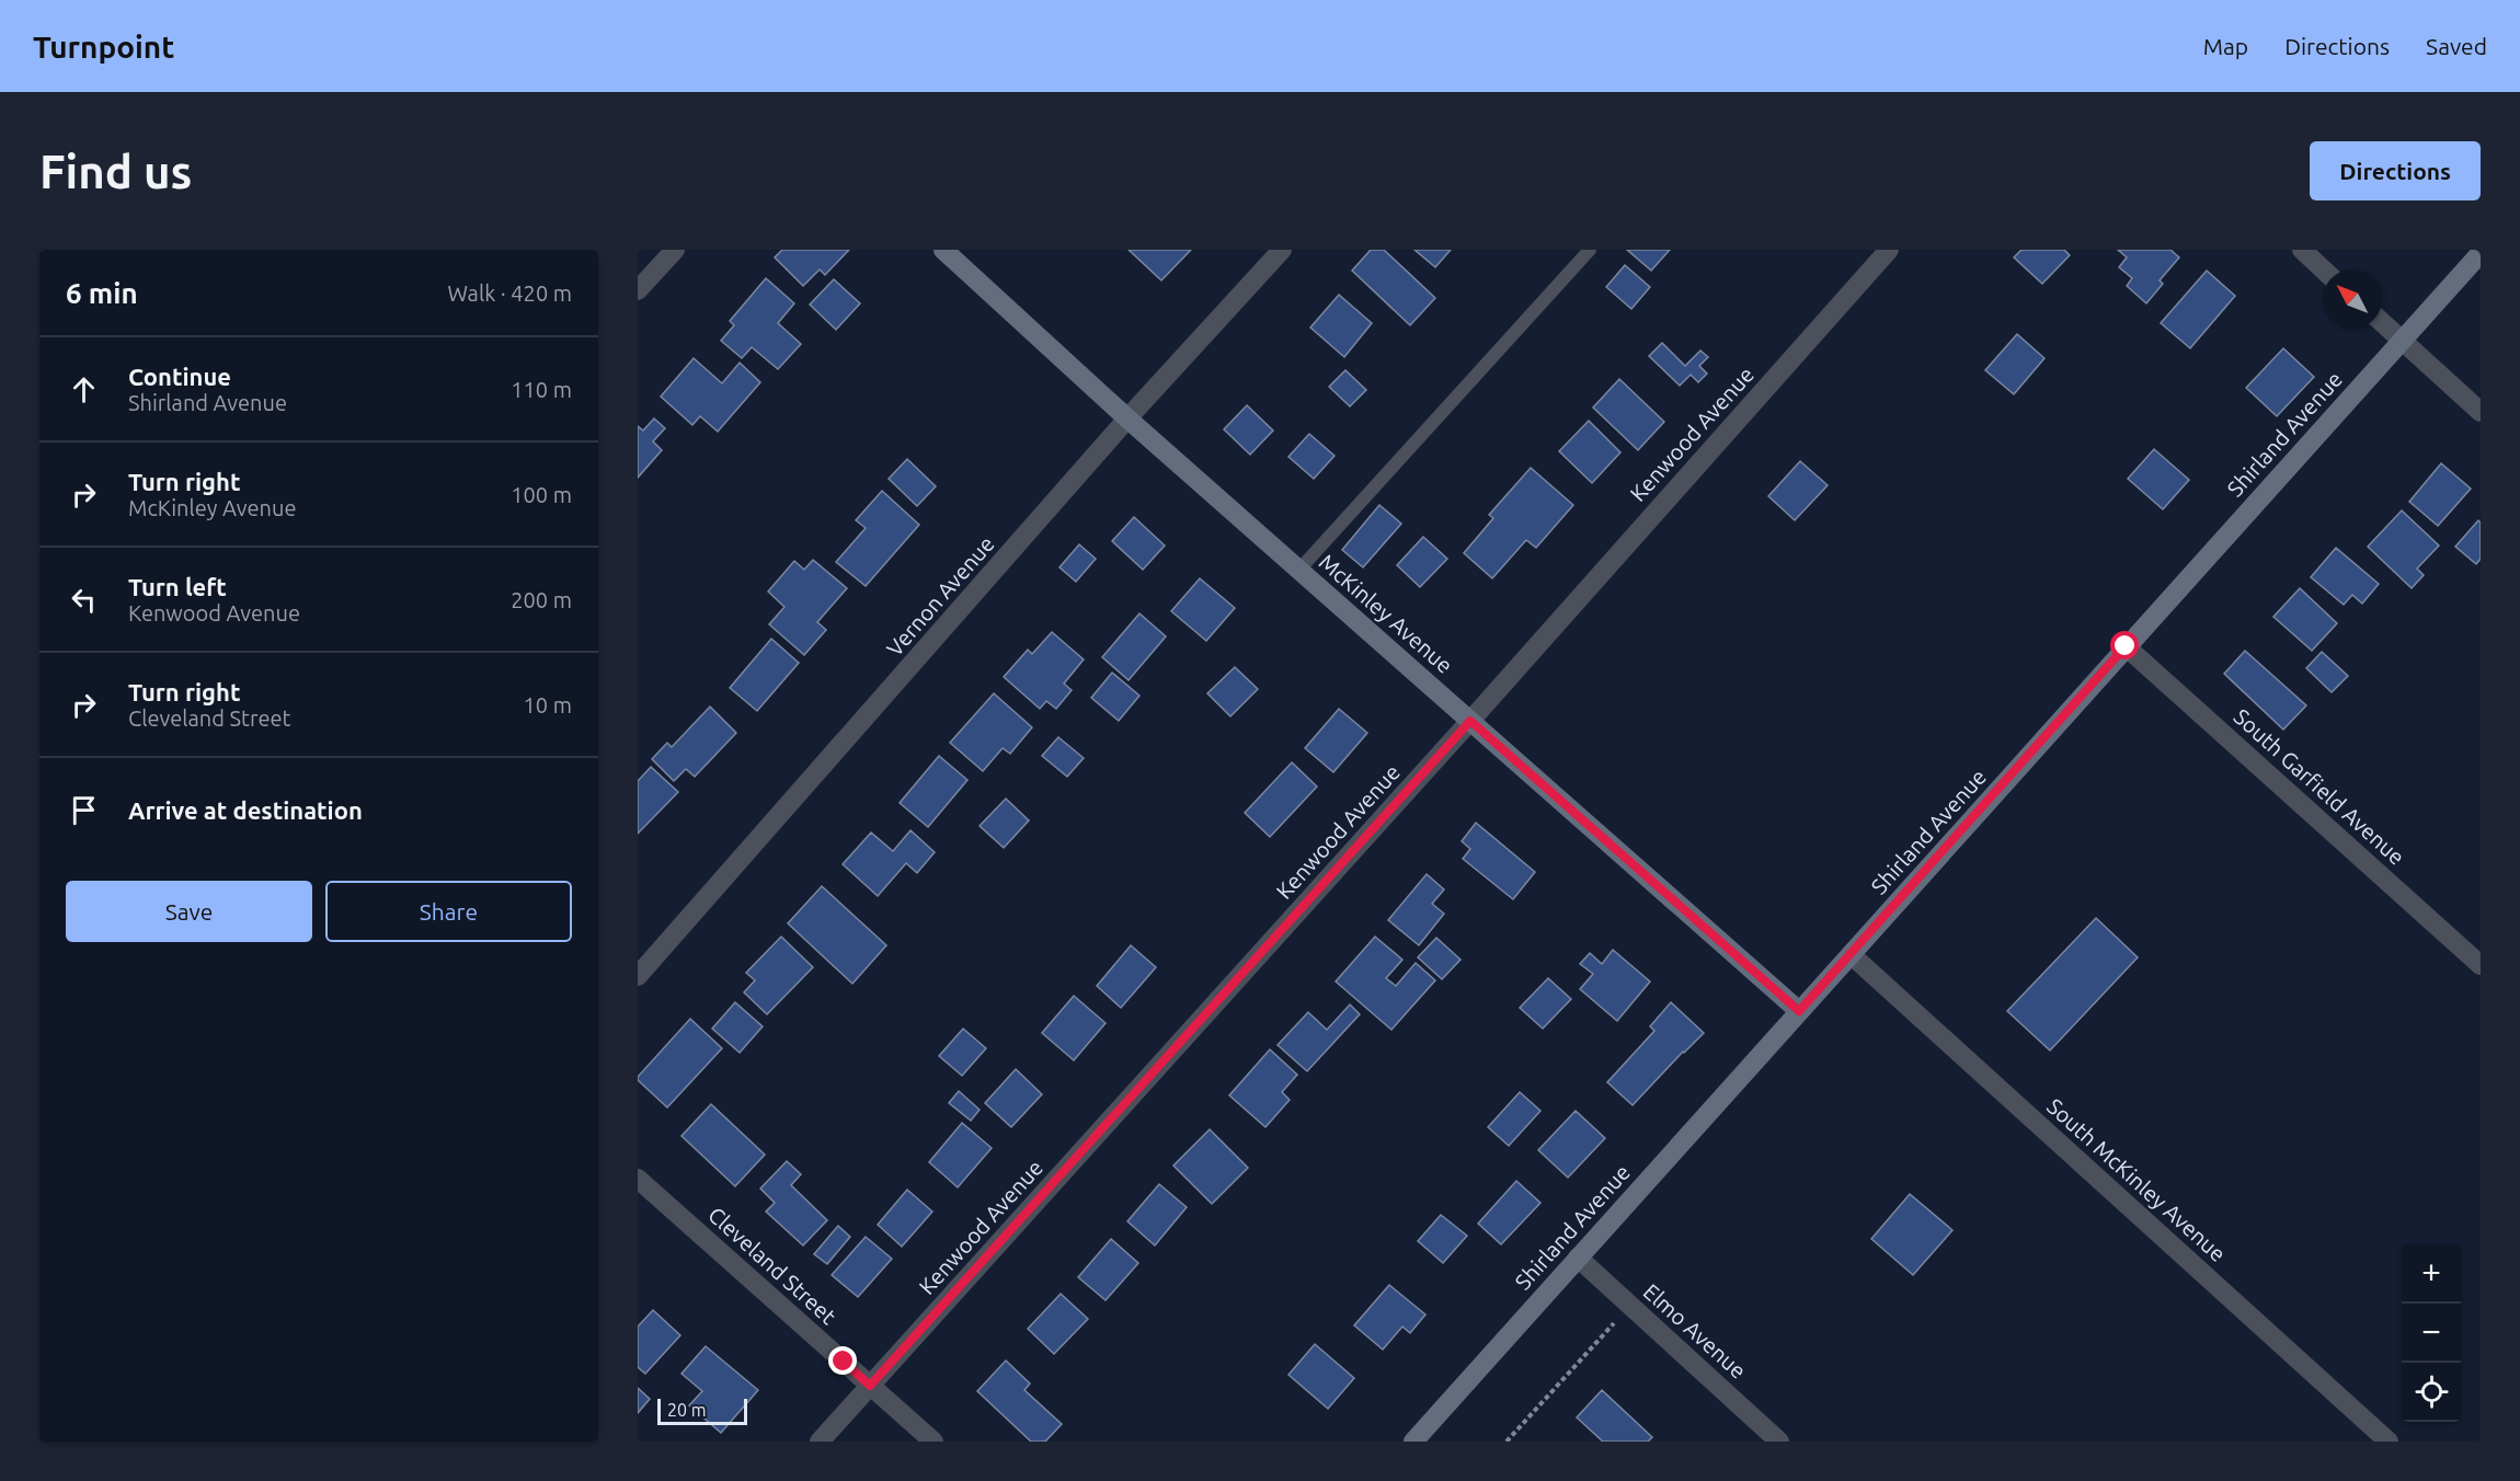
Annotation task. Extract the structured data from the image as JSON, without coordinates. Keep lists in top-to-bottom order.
{
  "streets": {
    "street": [
      "Kenwood Avenue",
      "Shirland Avenue",
      "Vernon Avenue",
      "McKinley Avenue",
      "South Garfield Avenue",
      "South McKinley Avenue",
      "Cleveland Street",
      "Elmo Avenue"
    ]
  },
  "crossings": [
    ["Kenwood Avenue", "McKinley Avenue"],
    ["Kenwood Avenue", "Cleveland Street"],
    ["Shirland Avenue", "McKinley Avenue"],
    ["Shirland Avenue", "South Garfield Avenue"],
    ["Shirland Avenue", "South McKinley Avenue"],
    ["Shirland Avenue", "Elmo Avenue"],
    ["Vernon Avenue", "McKinley Avenue"]
  ],
  "scale_bar": "20 m",
  "north": "top left",
  "page": {
    "header": "Turnpoint",
    "nav": ["Map", "Directions", "Saved"],
    "buttons": [
      "Directions",
      ["Save", "Share"]
    ],
    "title": "Find us",
    "heading": ["6 min", "Walk · 420 m"],
    "list": [
      ["Continue", "Shirland Avenue", "110 m"],
      ["Turn right", "McKinley Avenue", "100 m"],
      ["Turn left", "Kenwood Avenue", "200 m"],
      ["Turn right", "Cleveland Street", "10 m"],
      "Arrive at destination"
    ],
    "map_buttons": ["+", "−"],
    "scale": "20 m"
  }
}
